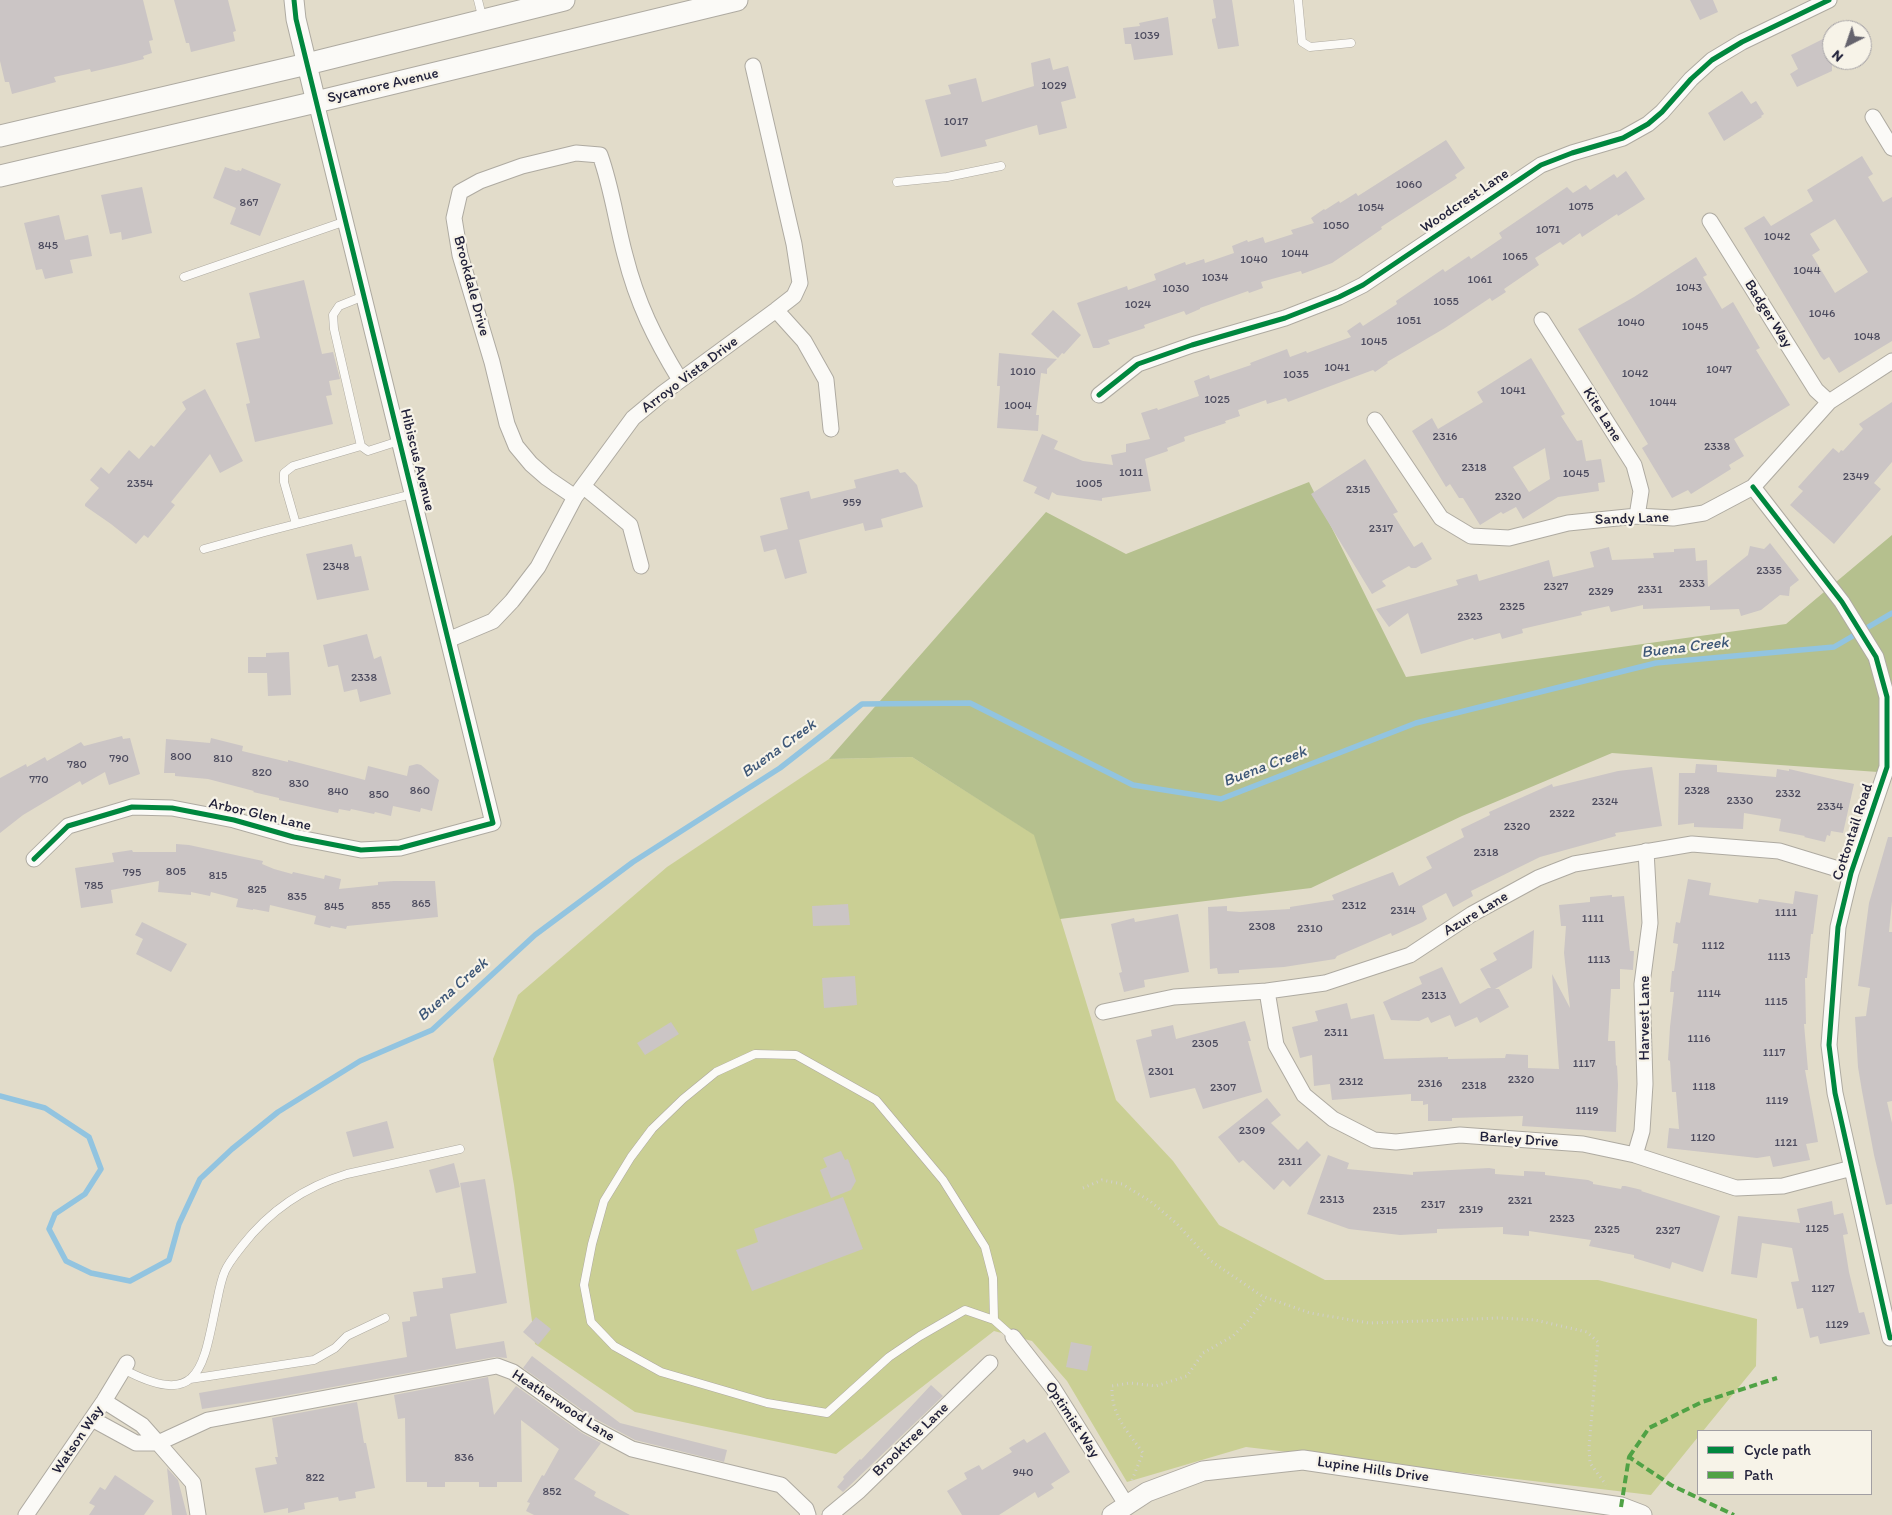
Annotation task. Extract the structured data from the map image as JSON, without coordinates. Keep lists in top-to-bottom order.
{
  "streets": {
    "main road": ["Sycamore Avenue"],
    "street": [
      "Woodcrest Lane",
      "Brookdale Drive",
      "Badger Way",
      "Arroyo Vista Drive",
      "Kite Lane",
      "Hibiscus Avenue",
      "Sandy Lane",
      "Arbor Glen Lane",
      "Cottontail Road",
      "Azure Lane",
      "Harvest Lane",
      "Barley Drive",
      "Heatherwood Lane",
      "Optimist Way",
      "Watson Way",
      "Brooktree Lane",
      "Lupine Hills Drive"
    ]
  },
  "crossings": [
    ["Sycamore Avenue", "Hibiscus Avenue"],
    ["Brookdale Drive", "Arroyo Vista Drive"],
    ["Badger Way", "Sandy Lane"],
    ["Arroyo Vista Drive", "Hibiscus Avenue"],
    ["Kite Lane", "Sandy Lane"],
    ["Hibiscus Avenue", "Arbor Glen Lane"],
    ["Sandy Lane", "Cottontail Road"],
    ["Cottontail Road", "Azure Lane"],
    ["Cottontail Road", "Barley Drive"],
    ["Azure Lane", "Harvest Lane"],
    ["Azure Lane", "Barley Drive"],
    ["Harvest Lane", "Barley Drive"],
    ["Optimist Way", "Lupine Hills Drive"]
  ],
  "water": ["Buena Creek"],
  "house_numbers": [
    "1039",
    "1029",
    "1017",
    "1060",
    "867",
    "1075",
    "1054",
    "1050",
    "1071",
    "1042",
    "845",
    "1044",
    "1065",
    "1040",
    "1044",
    "1034",
    "1061",
    "1043",
    "1030",
    "1055",
    "1024",
    "1046",
    "1051",
    "1040",
    "1045",
    "1048",
    "1045",
    "1041",
    "1047",
    "1010",
    "1042",
    "1035",
    "1041",
    "1025",
    "1044",
    "1004",
    "2316",
    "2338",
    "2318",
    "1011",
    "1045",
    "2349",
    "2354",
    "1005",
    "2315",
    "2320",
    "959",
    "2317",
    "2348",
    "2335",
    "2333",
    "2327",
    "2331",
    "2329",
    "2325",
    "2323",
    "2338",
    "800",
    "790",
    "810",
    "780",
    "820",
    "770",
    "830",
    "860",
    "2328",
    "840",
    "2332",
    "850",
    "2330",
    "2324",
    "2334",
    "2322",
    "2320",
    "2318",
    "805",
    "795",
    "815",
    "785",
    "825",
    "835",
    "865",
    "855",
    "2312",
    "845",
    "2314",
    "1111",
    "1111",
    "2308",
    "2310",
    "1112",
    "1113",
    "1113",
    "1114",
    "2313",
    "1115",
    "2311",
    "1116",
    "2305",
    "1117",
    "1117",
    "2301",
    "2320",
    "2312",
    "2316",
    "2318",
    "1118",
    "2307",
    "1119",
    "1119",
    "2309",
    "1120",
    "1121",
    "2311",
    "2313",
    "2321",
    "2317",
    "2319",
    "2315",
    "2323",
    "1125",
    "2325",
    "2327",
    "1127",
    "1129",
    "836",
    "940",
    "822",
    "852"
  ],
  "legend": ["Cycle path", "Path"],
  "north": "bottom left"
}
